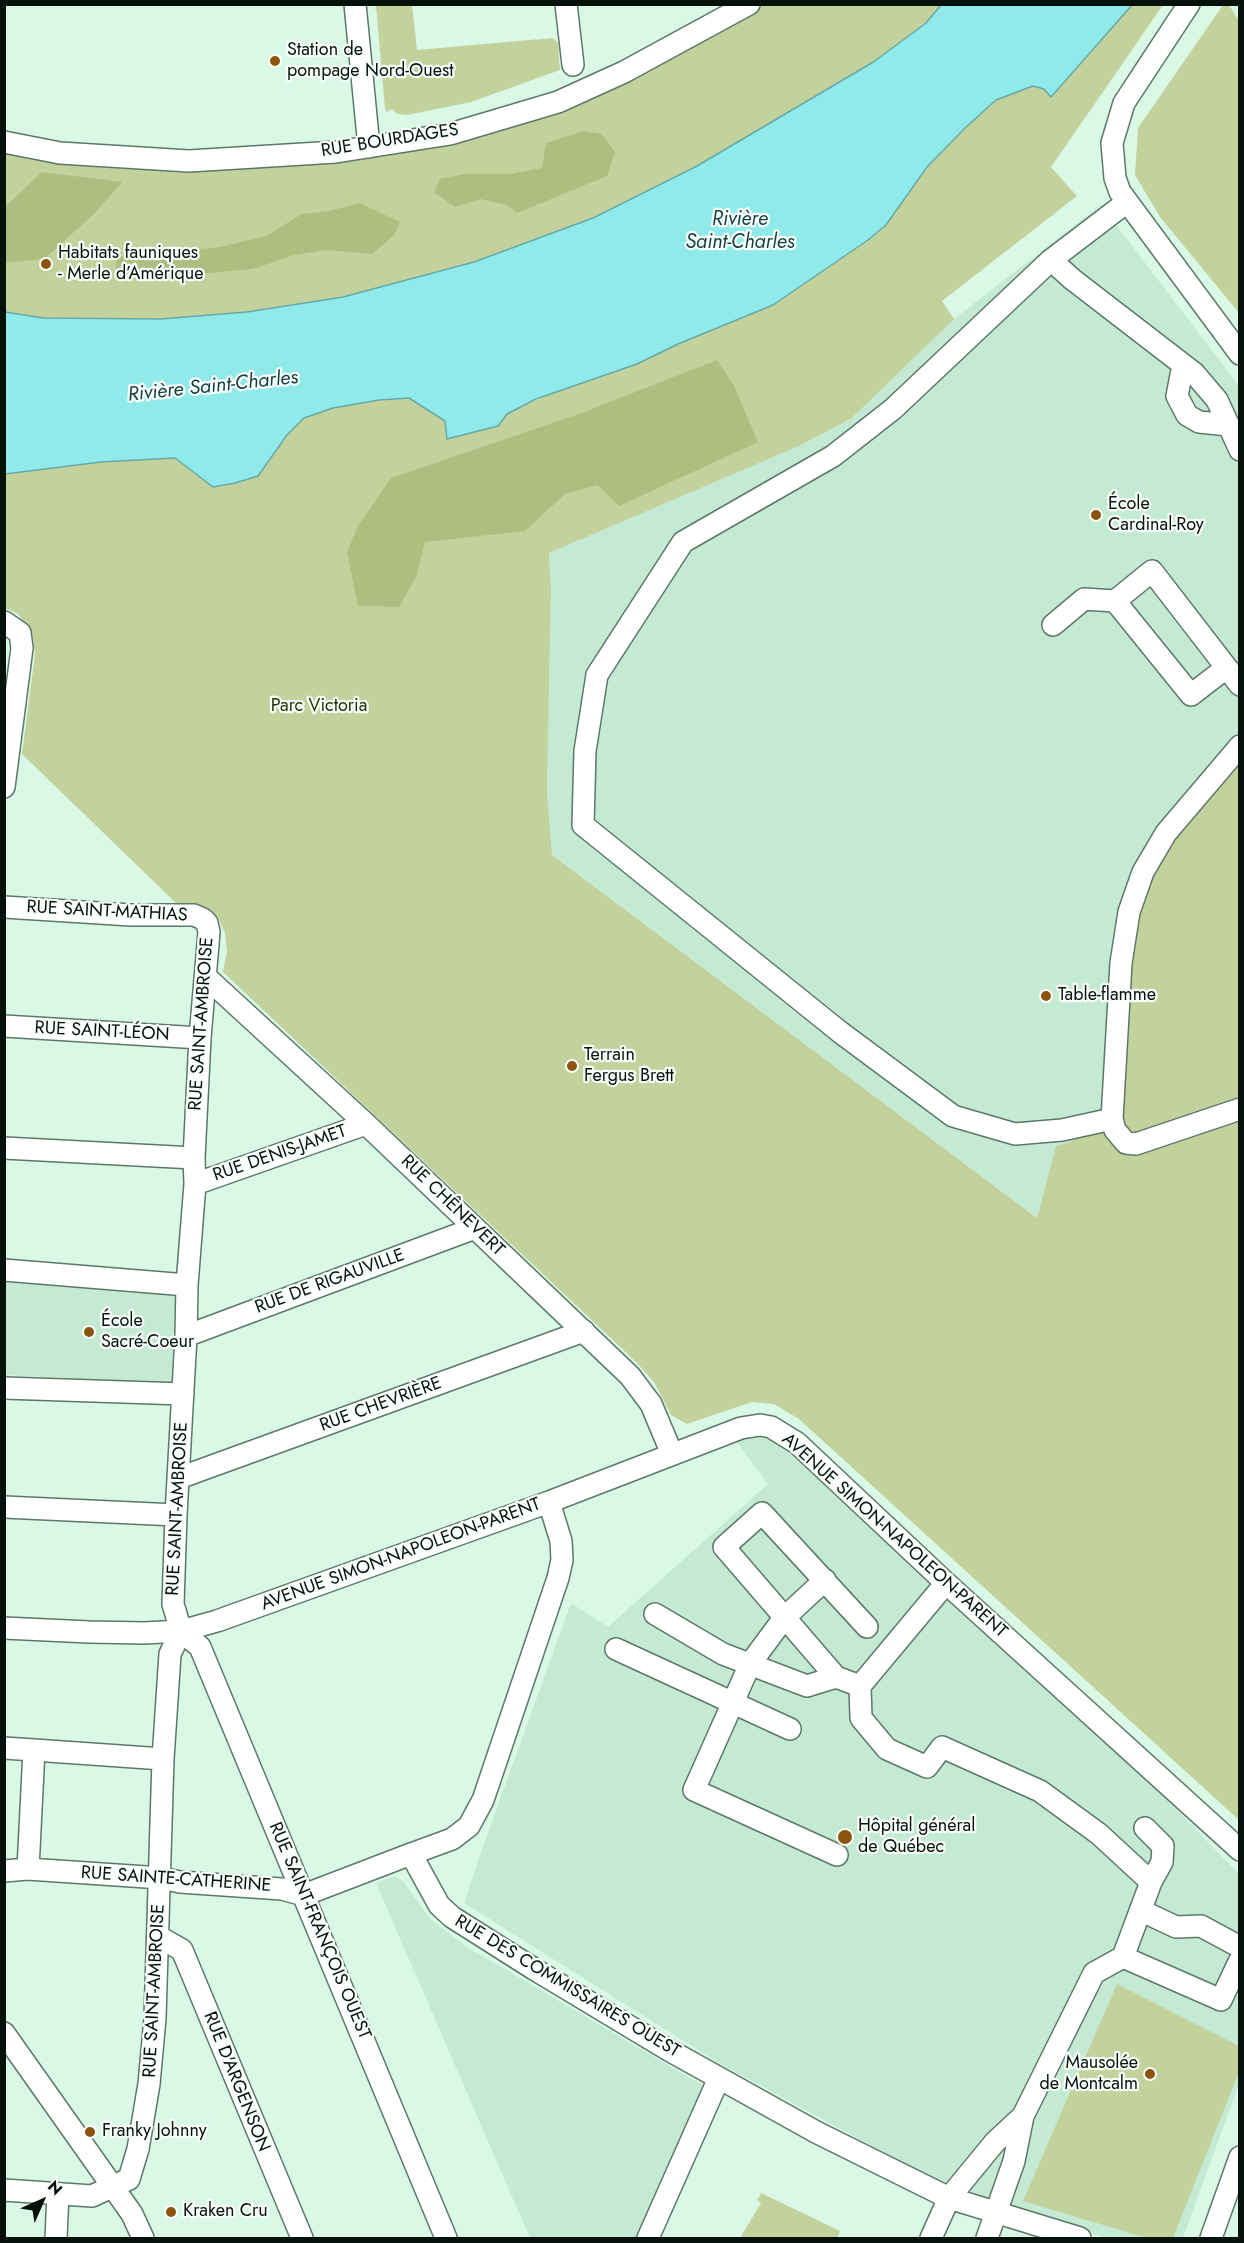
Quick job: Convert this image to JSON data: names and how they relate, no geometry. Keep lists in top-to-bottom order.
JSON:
{
  "streets": {
    "street": [
      "RUE BOURDAGES",
      "RUE SAINT-MATHIAS",
      "RUE SAINT-AMBROISE",
      "RUE SAINT-LÉON",
      "RUE DENIS-JAMET",
      "RUE CHÊNEVERT",
      "RUE DE RIGAUVILLE",
      "RUE CHEVRIÈRE",
      "AVENUE SIMON-NAPOLEON-PARENT",
      "RUE SAINTE-CATHERINE",
      "RUE SAINT-FRANÇOIS OUEST",
      "RUE DES COMMISSAIRES OUEST",
      "RUE D'ARGENSON"
    ]
  },
  "crossings": [
    ["RUE SAINT-MATHIAS", "RUE SAINT-AMBROISE"],
    ["RUE SAINT-AMBROISE", "RUE SAINT-LÉON"],
    ["RUE SAINT-AMBROISE", "RUE DENIS-JAMET"],
    ["RUE SAINT-AMBROISE", "RUE CHÊNEVERT"],
    ["RUE SAINT-AMBROISE", "RUE DE RIGAUVILLE"],
    ["RUE SAINT-AMBROISE", "RUE CHEVRIÈRE"],
    ["RUE SAINT-AMBROISE", "AVENUE SIMON-NAPOLEON-PARENT"],
    ["RUE SAINT-AMBROISE", "RUE SAINTE-CATHERINE"],
    ["RUE SAINT-AMBROISE", "RUE SAINT-FRANÇOIS OUEST"],
    ["RUE SAINT-AMBROISE", "RUE D'ARGENSON"],
    ["RUE DENIS-JAMET", "RUE CHÊNEVERT"],
    ["RUE CHÊNEVERT", "RUE DE RIGAUVILLE"],
    ["RUE CHÊNEVERT", "RUE CHEVRIÈRE"],
    ["RUE CHÊNEVERT", "AVENUE SIMON-NAPOLEON-PARENT"],
    ["AVENUE SIMON-NAPOLEON-PARENT", "RUE SAINT-FRANÇOIS OUEST"],
    ["RUE SAINTE-CATHERINE", "RUE SAINT-FRANÇOIS OUEST"]
  ],
  "water": ["Rivière Saint-Charles"],
  "parks": ["Parc Victoria"],
  "places": [
    "Station de pompage Nord-Ouest",
    "Habitats fauniques - Merle d’Amérique",
    "École Cardinal-Roy",
    "Table-flamme",
    "Terrain Fergus Brett",
    "École Sacré-Coeur",
    "Hôpital général de Québec",
    "Mausolée de Montcalm",
    "Franky Johnny",
    "Kraken Cru"
  ],
  "north": "top right"
}
